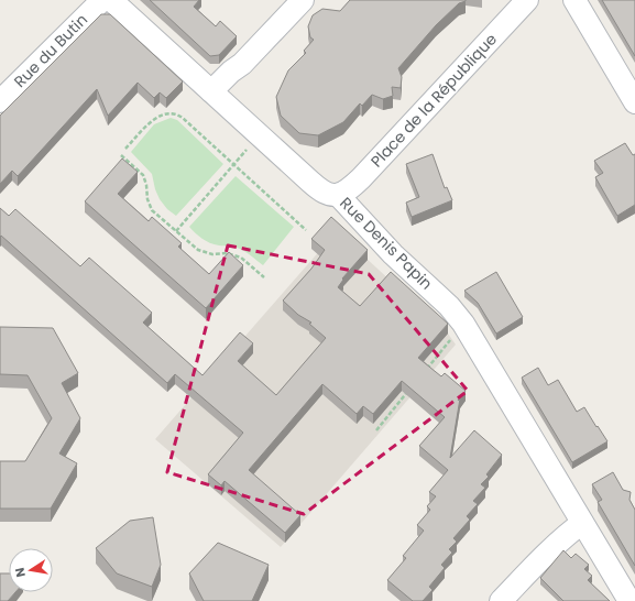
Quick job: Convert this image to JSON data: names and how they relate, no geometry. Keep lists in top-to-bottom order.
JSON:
{
  "streets": {
    "street": ["Rue du Butin", "Place de la République", "Rue Denis Papin"]
  },
  "crossings": [
    ["Place de la République", "Rue Denis Papin"]
  ],
  "north": "left"
}
